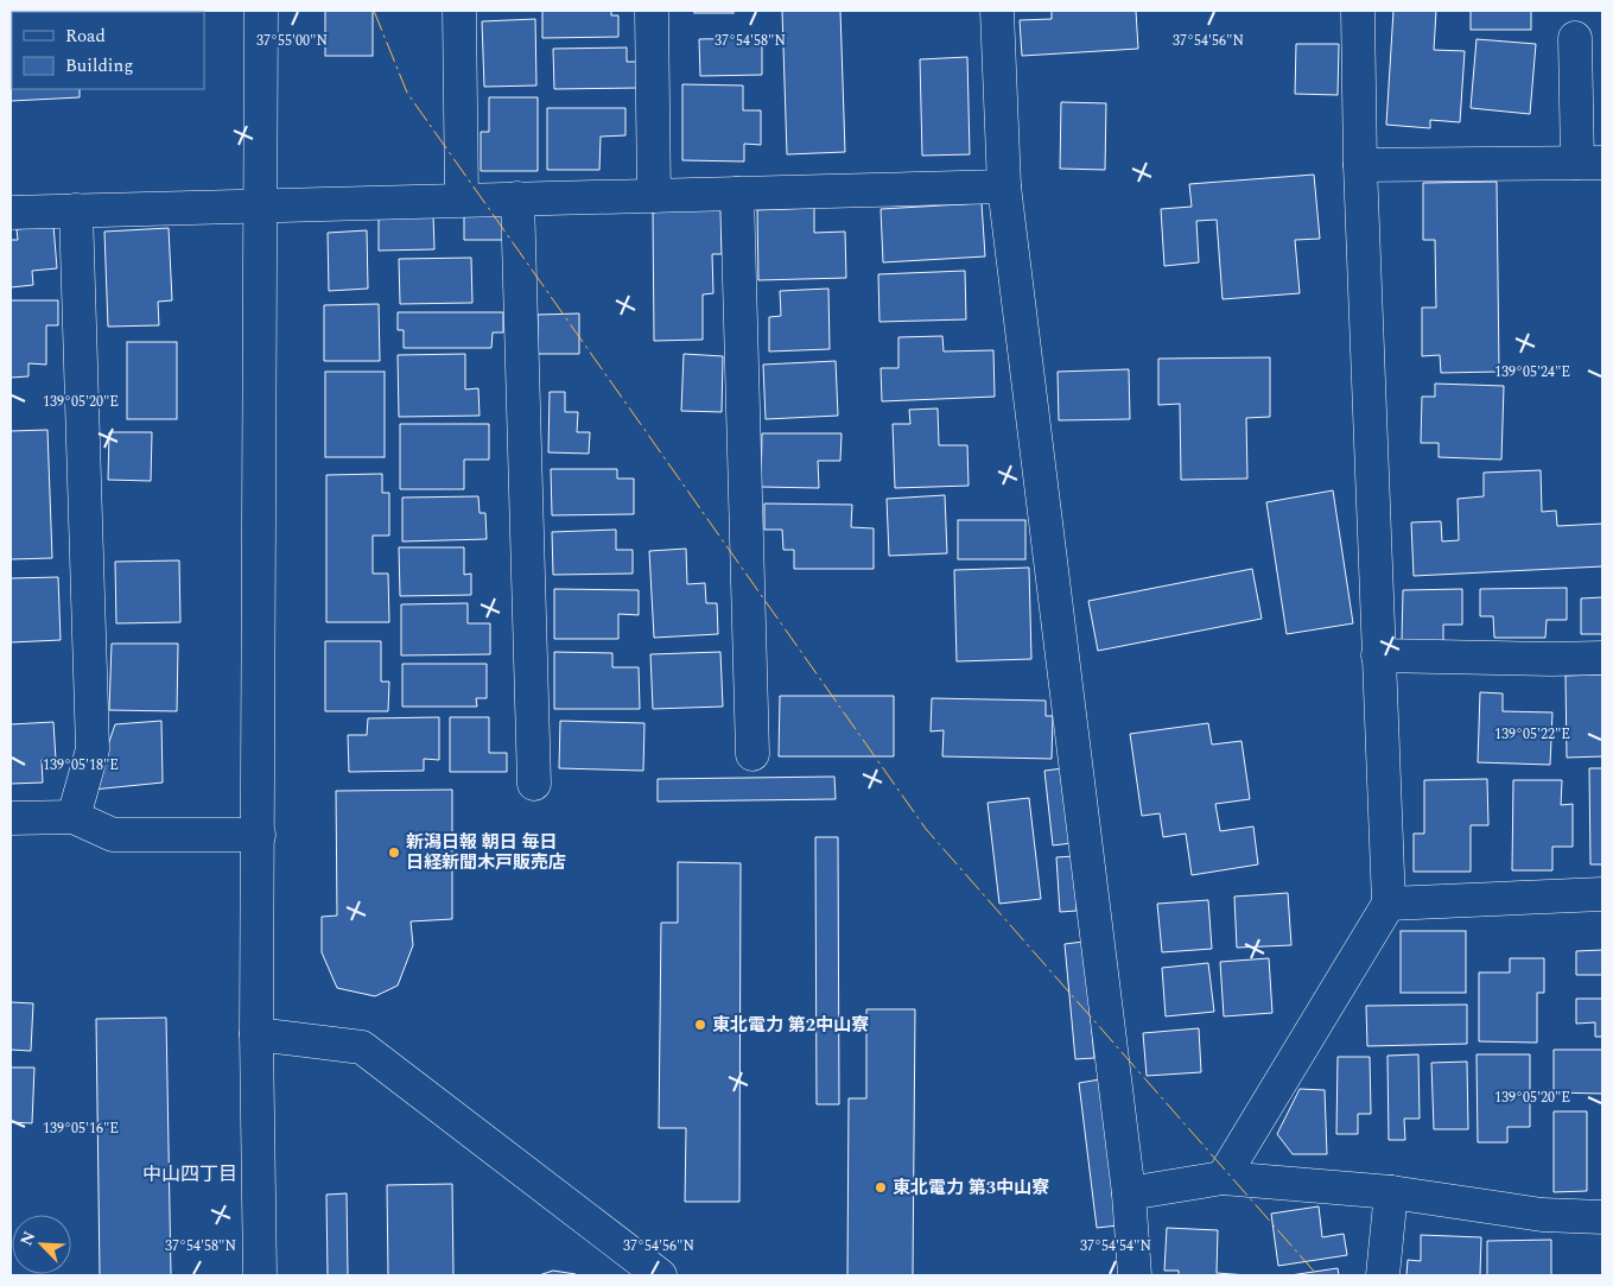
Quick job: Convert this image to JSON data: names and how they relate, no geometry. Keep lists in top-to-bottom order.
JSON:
{
  "districts": ["中山四丁目"],
  "places": ["新潟日報 朝日 毎日 日経新聞木戸販売店", "東北電力 第2中山寮", "東北電力 第3中山寮"],
  "legend": ["Road", "Building"],
  "north": "top left",
  "coordinates": [
    "37°55'00\"N",
    "37°54'58\"N",
    "37°54'56\"N",
    "139°05'24\"E",
    "139°05'20\"E",
    "139°05'22\"E",
    "139°05'18\"E",
    "139°05'16\"E",
    "37°54'54\"N"
  ]
}
